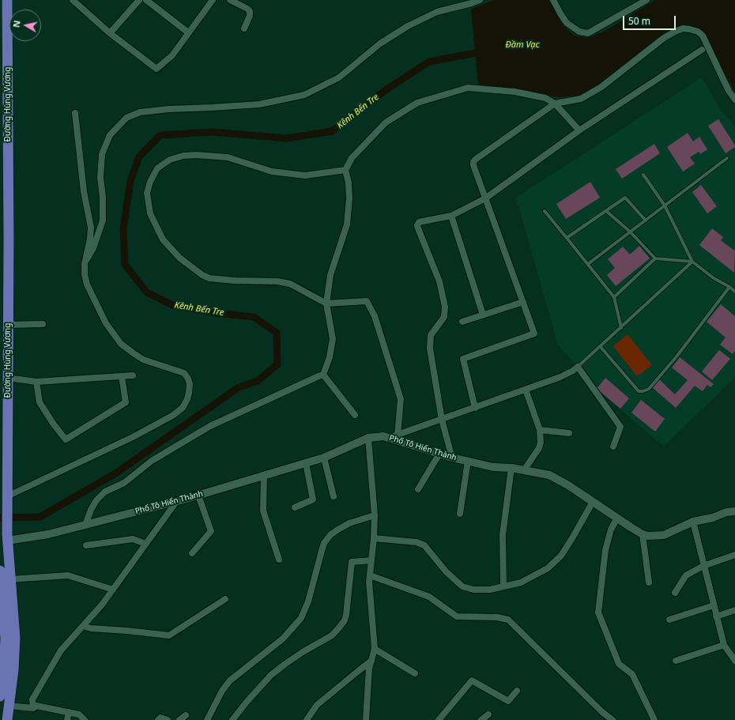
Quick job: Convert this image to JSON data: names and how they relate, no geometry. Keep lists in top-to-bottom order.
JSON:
{
  "streets": {
    "main road": ["Đường Hùng Vương"],
    "street": ["Phố Tô Hiến Thành"]
  },
  "crossings": [
    ["Đường Hùng Vương", "Phố Tô Hiến Thành"]
  ],
  "water": ["Đầm Vạc", "Kênh Bến Tre"],
  "scale_bar": "50 m",
  "north": "left"
}
